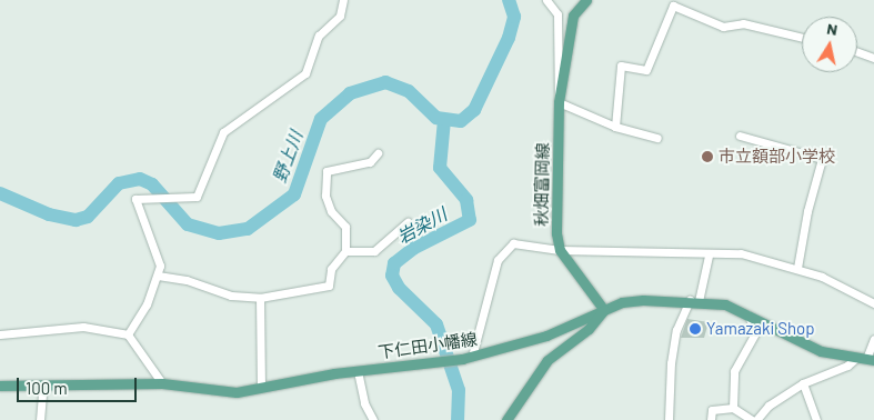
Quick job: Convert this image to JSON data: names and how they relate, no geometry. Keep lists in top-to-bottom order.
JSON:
{
  "streets": {
    "main road": ["秋畑富岡線", "下仁田小幡線"]
  },
  "crossings": [
    ["秋畑富岡線", "下仁田小幡線"]
  ],
  "water": ["野上川", "岩染川"],
  "places": ["市立額部小学校", "Yamazaki Shop"],
  "scale_bar": "100 m",
  "north": "top"
}
